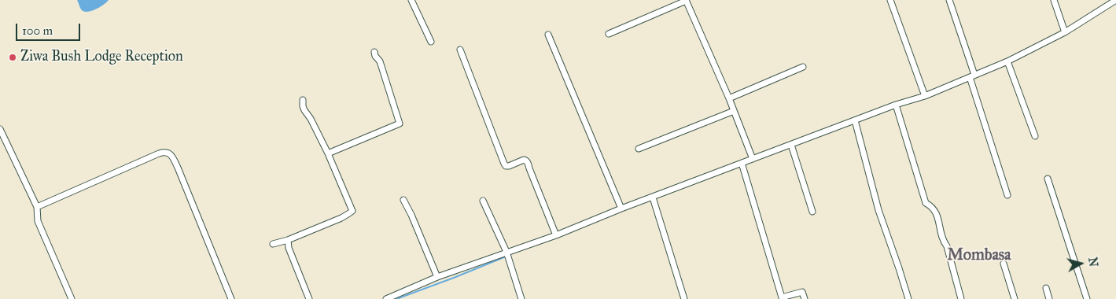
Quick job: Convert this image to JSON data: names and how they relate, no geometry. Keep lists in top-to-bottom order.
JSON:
{
  "districts": ["Mombasa"],
  "places": ["Ziwa Bush Lodge Reception"],
  "scale_bar": "100 m",
  "north": "right"
}
